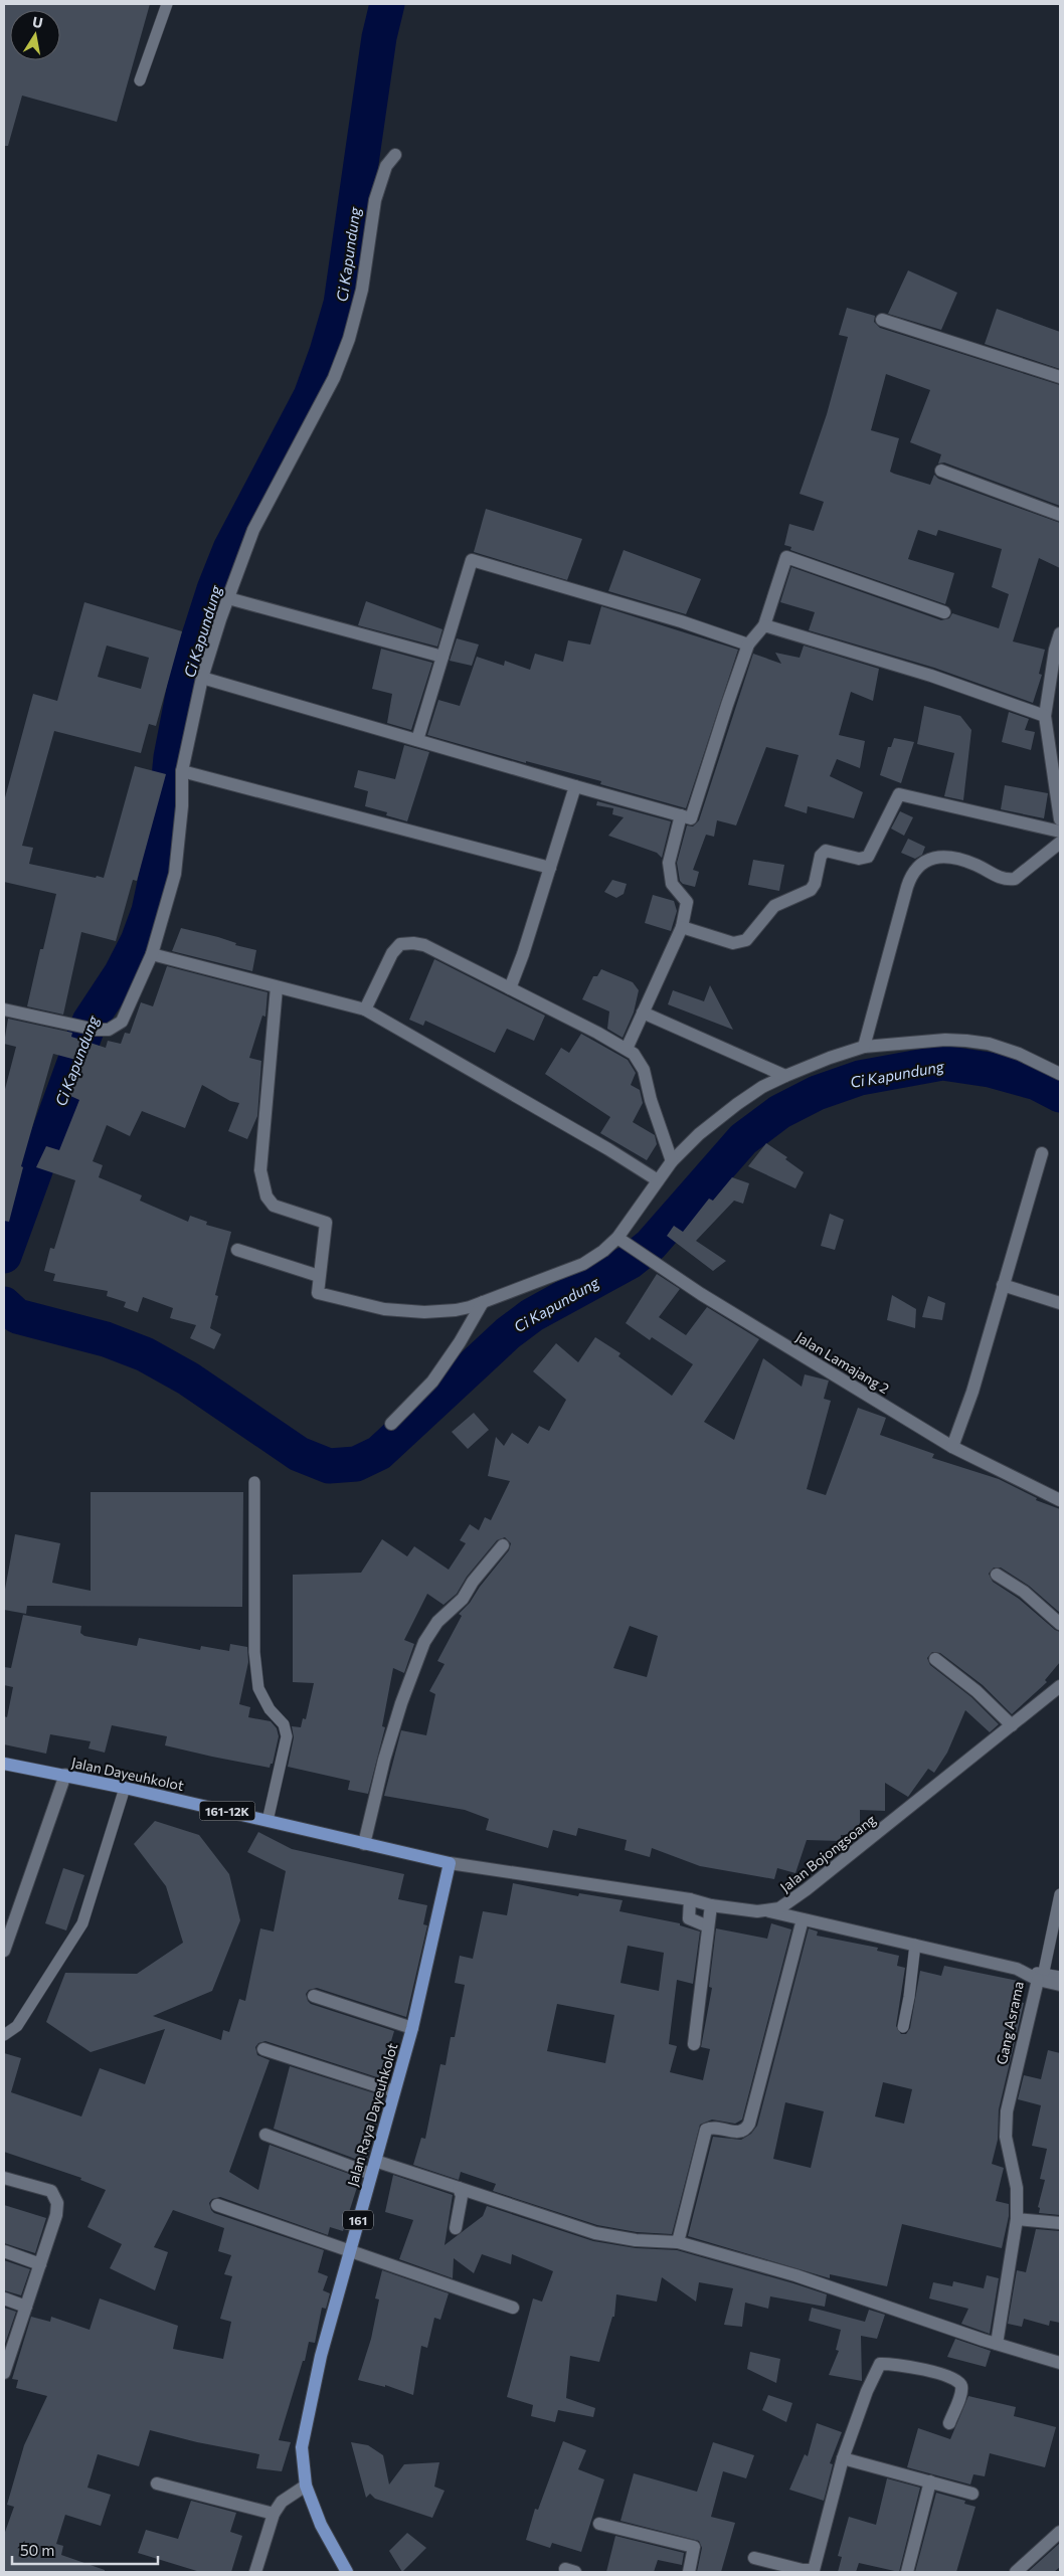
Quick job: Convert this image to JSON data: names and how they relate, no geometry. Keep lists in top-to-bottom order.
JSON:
{
  "streets": {
    "main road": [
      "Jalan Dayeuhkolot",
      "161-12K",
      "Jalan Raya Dayeuhkolot",
      "161"
    ],
    "street": ["Jalan Lamajang 2", "Jalan Bojongsoang", "Gang Asrama"]
  },
  "crossings": [
    ["Jalan Dayeuhkolot", "Jalan Bojongsoang"],
    ["Jalan Dayeuhkolot", "Jalan Raya Dayeuhkolot"],
    ["Jalan Bojongsoang", "Gang Asrama"],
    ["Jalan Bojongsoang", "Jalan Raya Dayeuhkolot"]
  ],
  "water": ["Ci Kapundung"],
  "scale_bar": "50 m",
  "north": "top"
}
